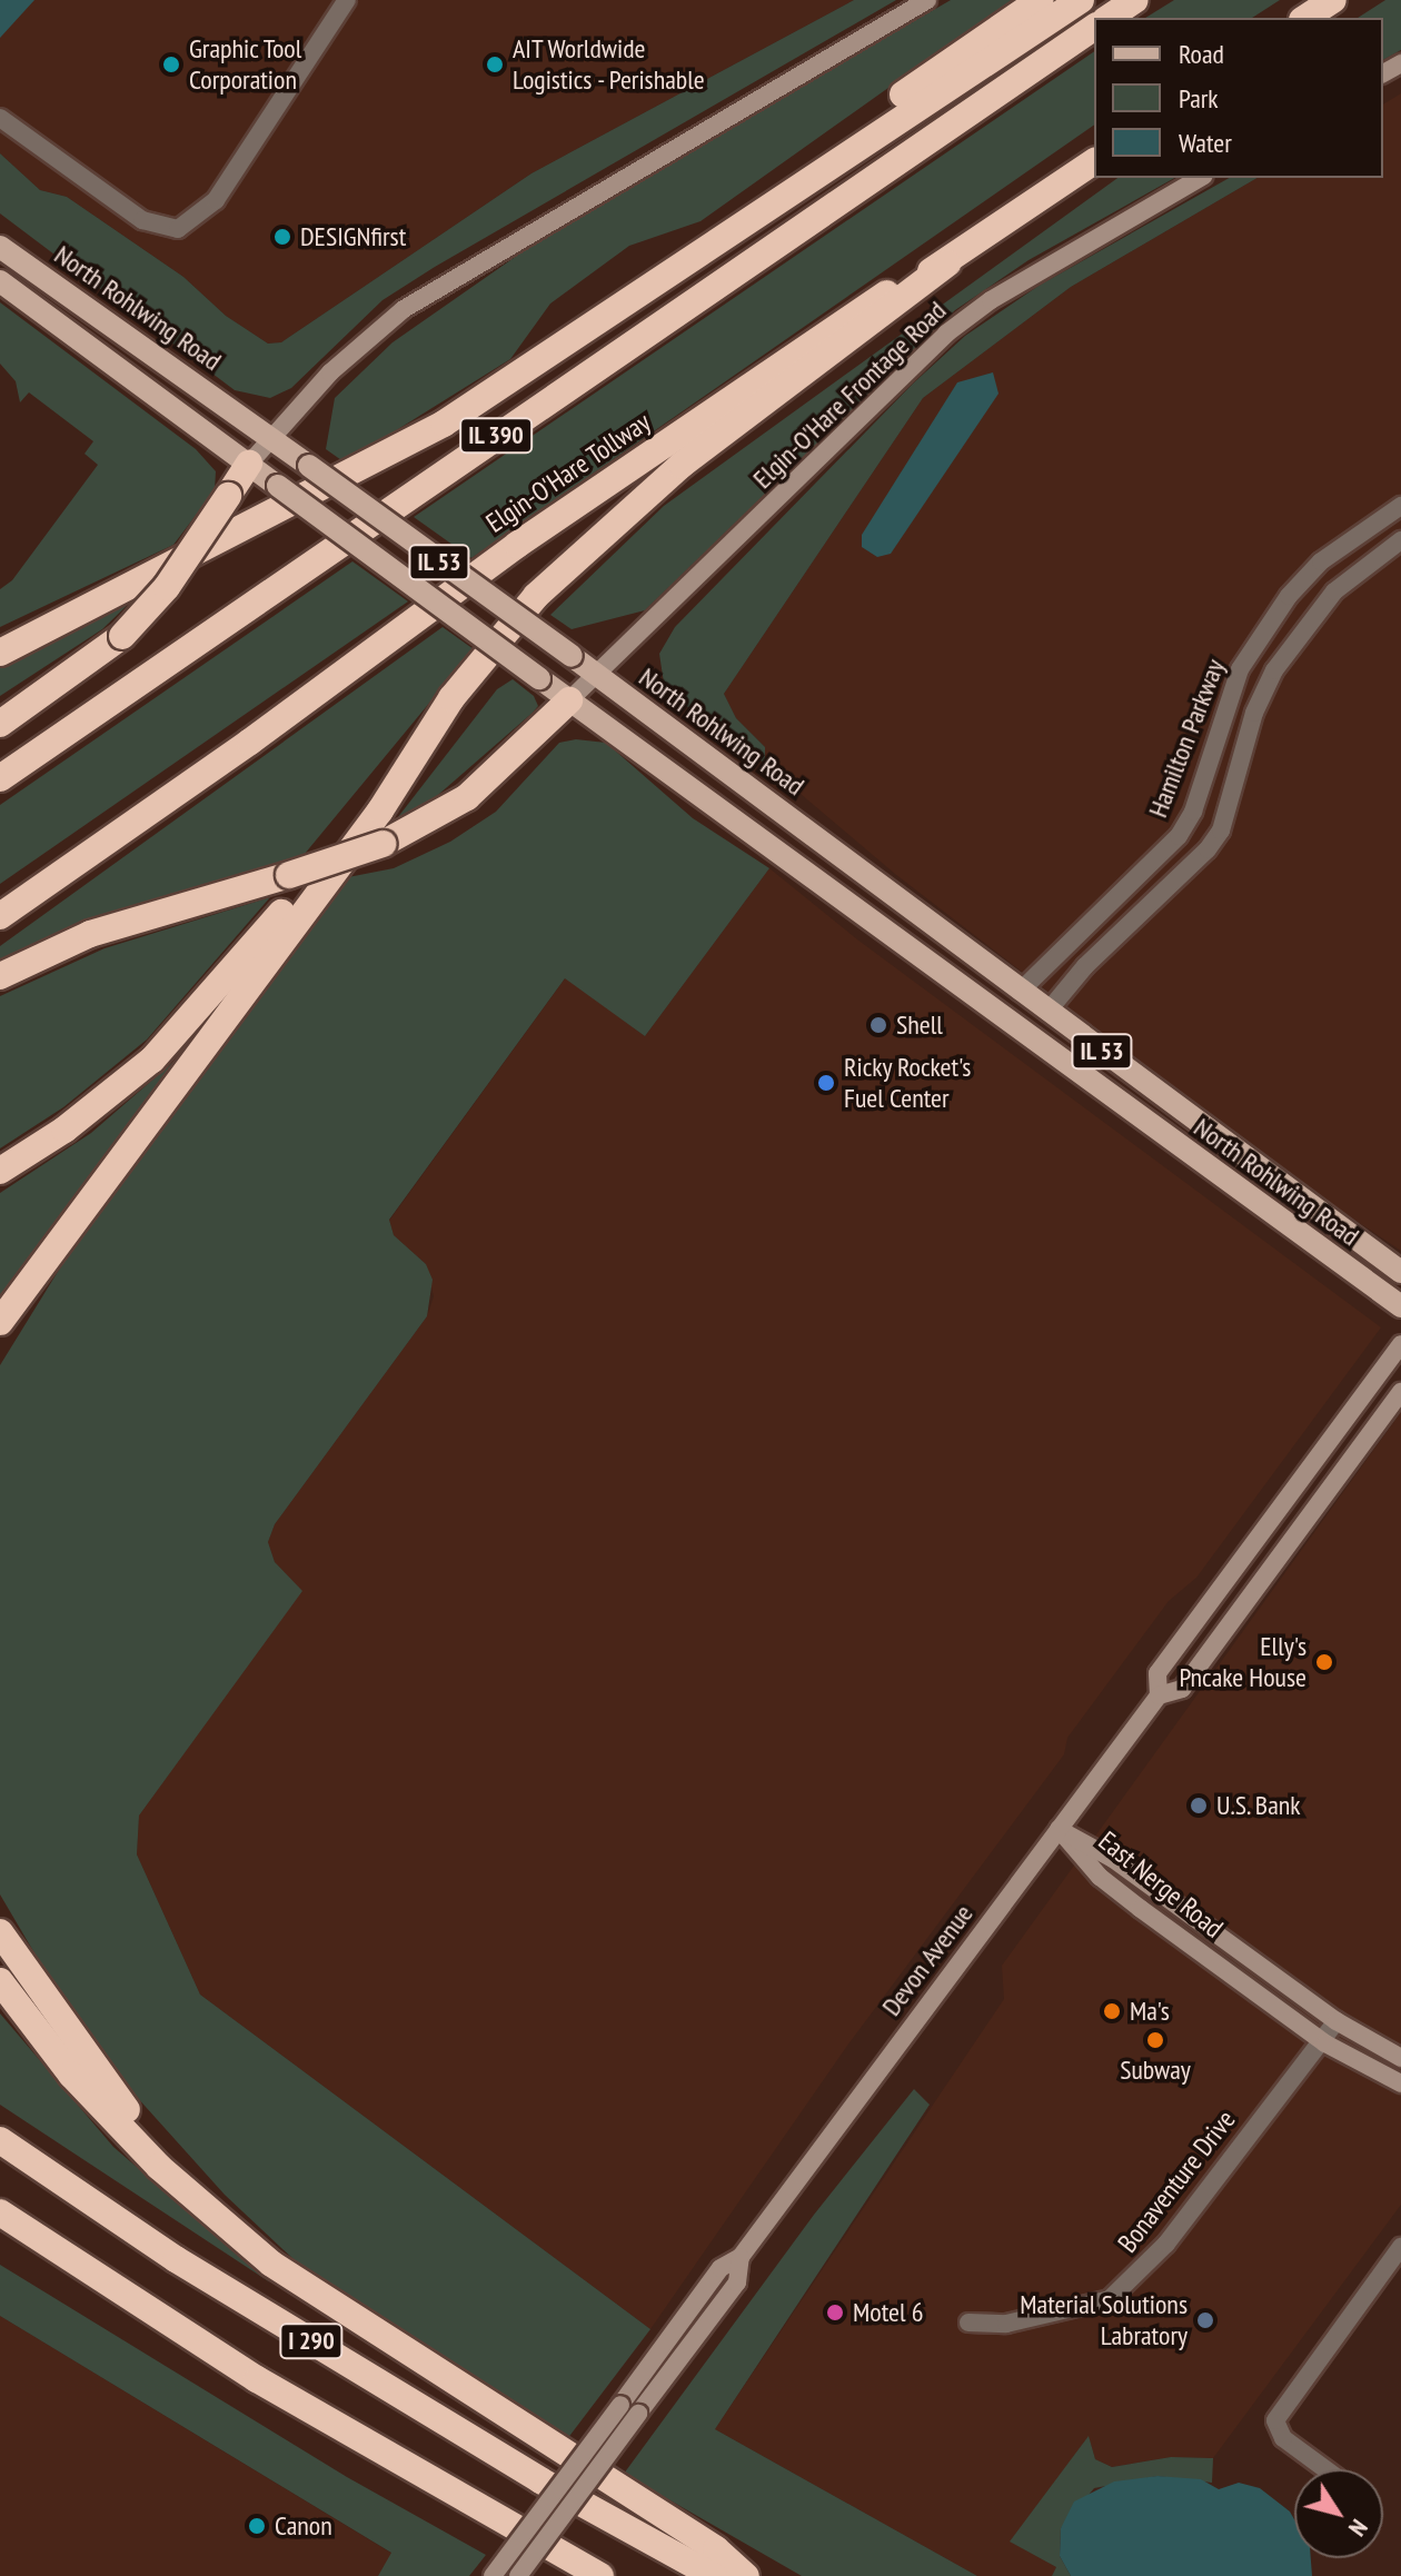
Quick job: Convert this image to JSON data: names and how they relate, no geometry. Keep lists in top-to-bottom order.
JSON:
{
  "streets": {
    "highway": ["IL 390", "Elgin-O'Hare Tollway", "I 290"],
    "main road": [
      "North Rohlwing Road",
      "Elgin-O'Hare Frontage Road",
      "IL 53",
      "East Nerge Road",
      "Devon Avenue"
    ],
    "street": ["Hamilton Parkway", "Bonaventure Drive"]
  },
  "crossings": [
    ["North Rohlwing Road", "Elgin-O'Hare Frontage Road"],
    ["North Rohlwing Road", "Hamilton Parkway"],
    ["East Nerge Road", "Devon Avenue"],
    ["East Nerge Road", "Bonaventure Drive"]
  ],
  "places": [
    "Graphic Tool Corporation",
    "AIT Worldwide Logistics - Perishable",
    "DESIGNfirst",
    "Shell",
    "Ricky Rocket's Fuel Center",
    "Elly's Pncake House",
    "U.S. Bank",
    "Ma's",
    "Subway",
    "Motel 6",
    "Material Solutions Labratory",
    "Canon"
  ],
  "legend": ["Road", "Park", "Water"],
  "north": "bottom right"
}
